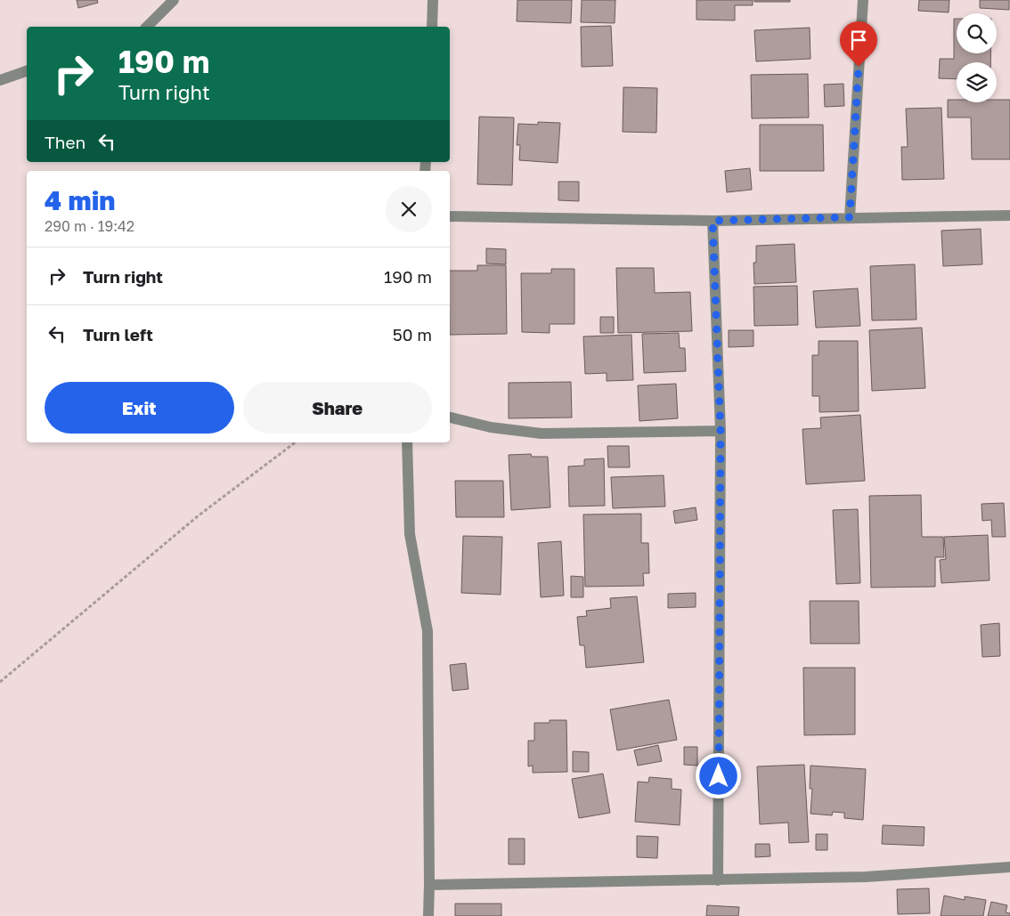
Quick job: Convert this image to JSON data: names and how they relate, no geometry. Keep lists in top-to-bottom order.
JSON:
{
  "page": {
    "turn": ["190 m", "Turn right"],
    "then": "Then",
    "heading": ["4 min", "290 m · 19:42"],
    "list": [
      {
        "name": "Turn right",
        "value": "190 m"
      },
      {
        "name": "Turn left",
        "value": "50 m"
      }
    ],
    "buttons": ["Exit", "Share"]
  }
}
